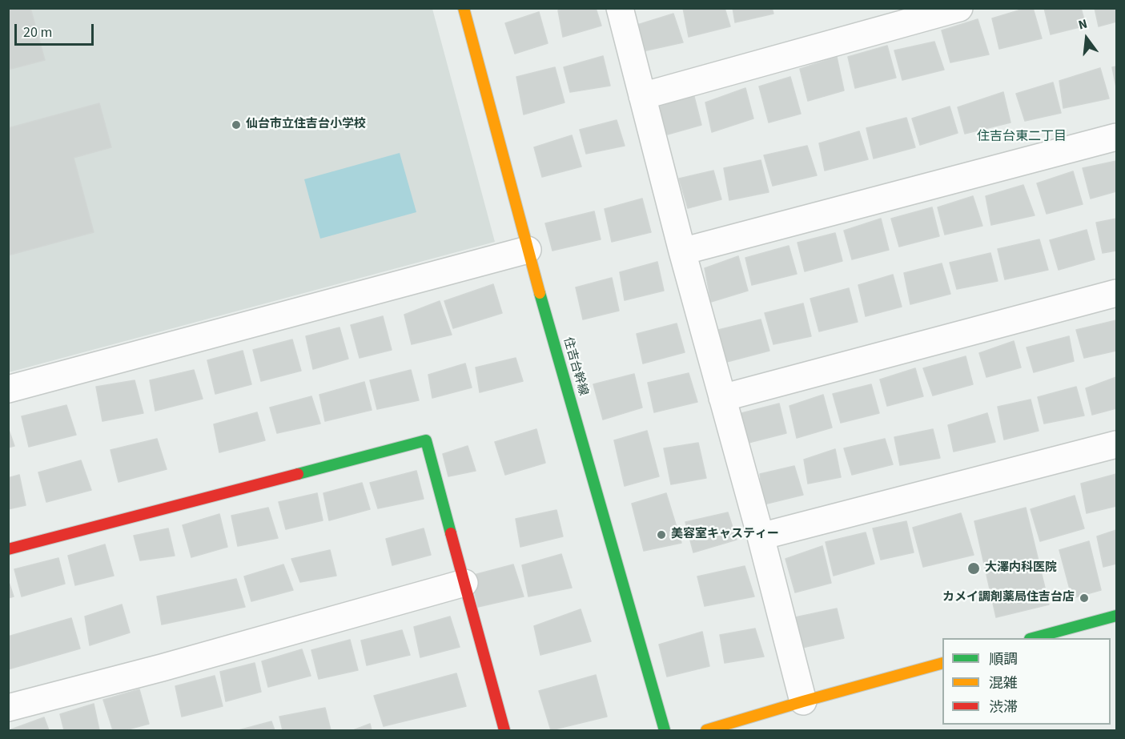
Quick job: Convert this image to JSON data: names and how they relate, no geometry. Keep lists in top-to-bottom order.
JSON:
{
  "streets": {
    "street": ["住吉台幹線"]
  },
  "districts": ["住吉台東二丁目"],
  "places": [
    "仙台市立住吉台小学校",
    "美容室キャスティー",
    "大澤内科医院",
    "カメイ調剤薬局住吉台店"
  ],
  "legend": ["順調", "混雑", "渋滞"],
  "scale_bar": "20 m",
  "north": "top"
}
